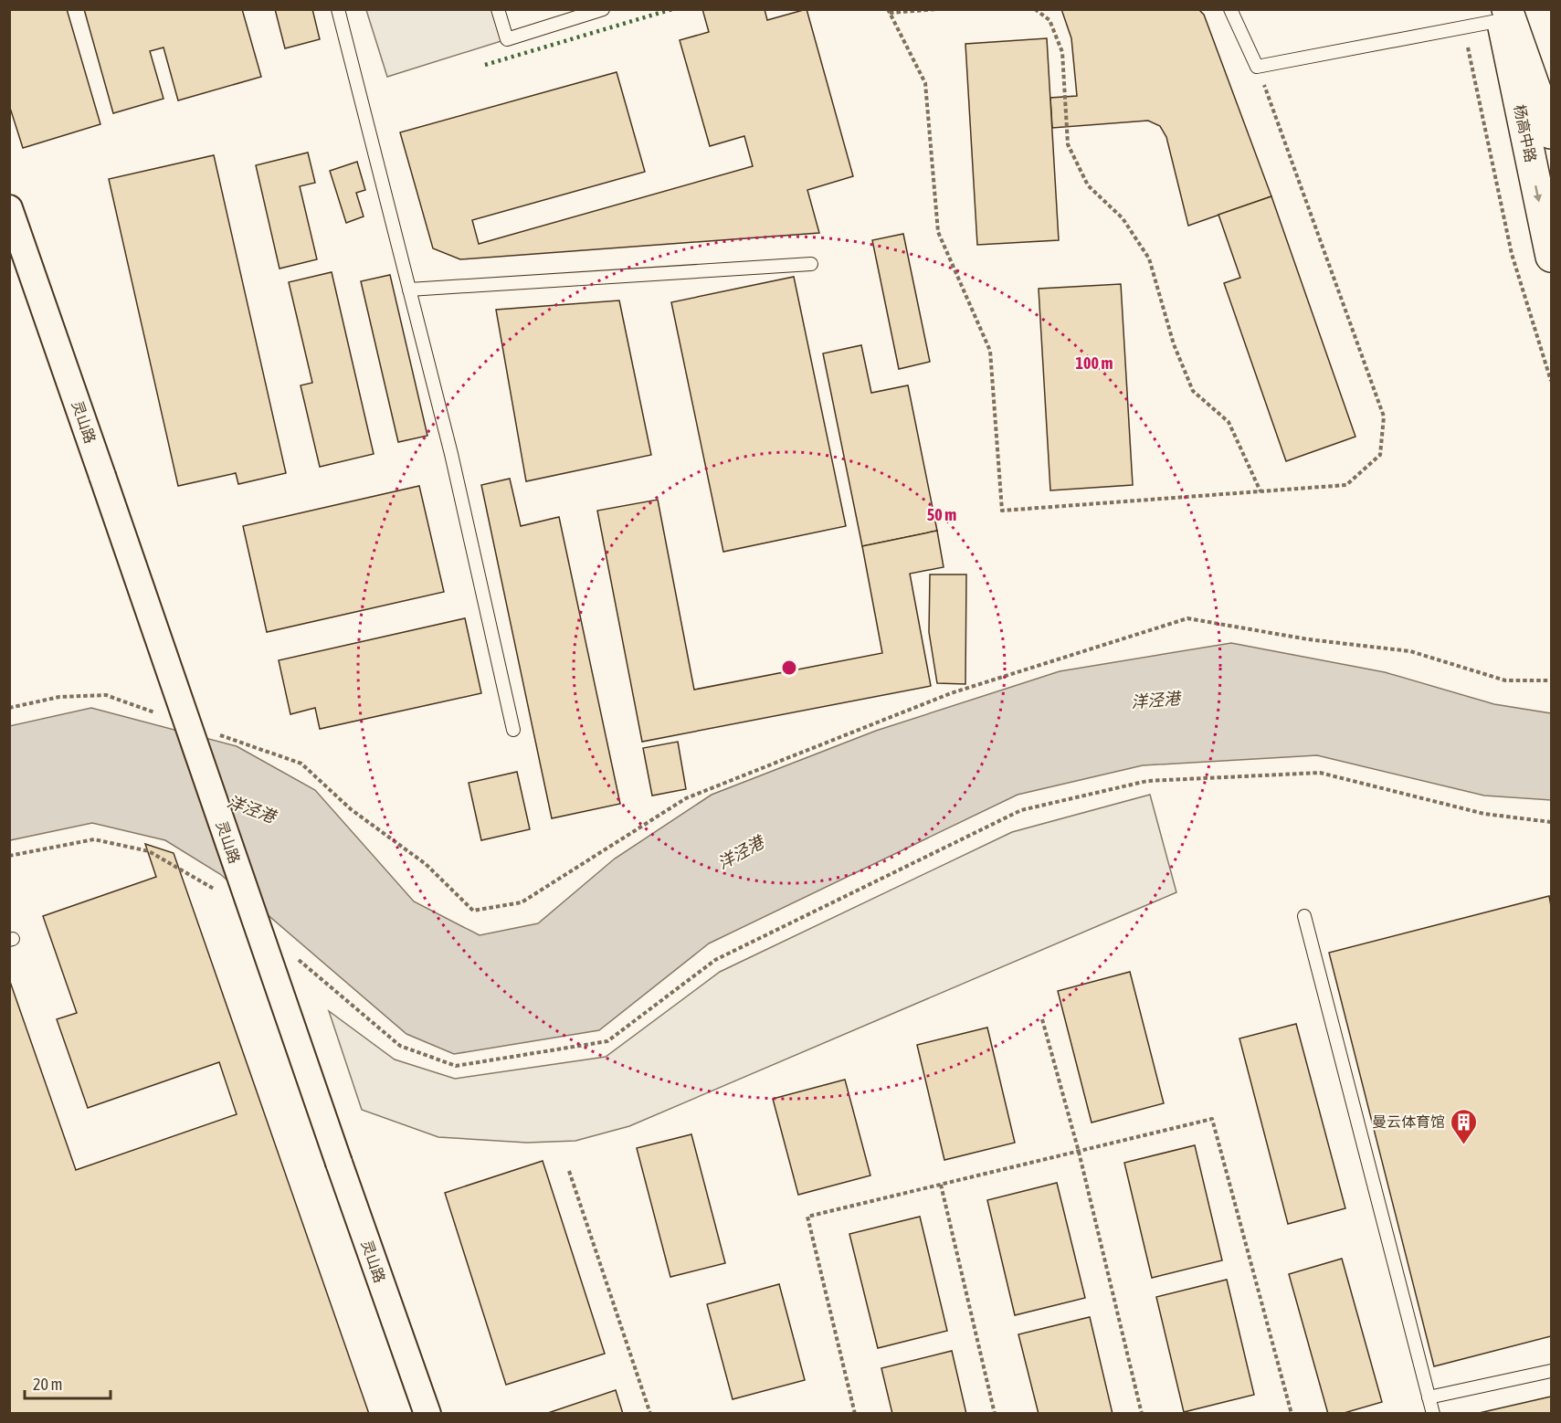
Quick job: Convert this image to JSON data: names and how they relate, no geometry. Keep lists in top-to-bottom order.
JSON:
{
  "streets": {
    "main road": ["杨高中路"],
    "street": ["灵山路"]
  },
  "water": ["洋泾港"],
  "places": {
    "building": ["曼云体育馆"]
  },
  "scale_bar": "20 m",
  "rings": ["100 m", "50 m"]
}
